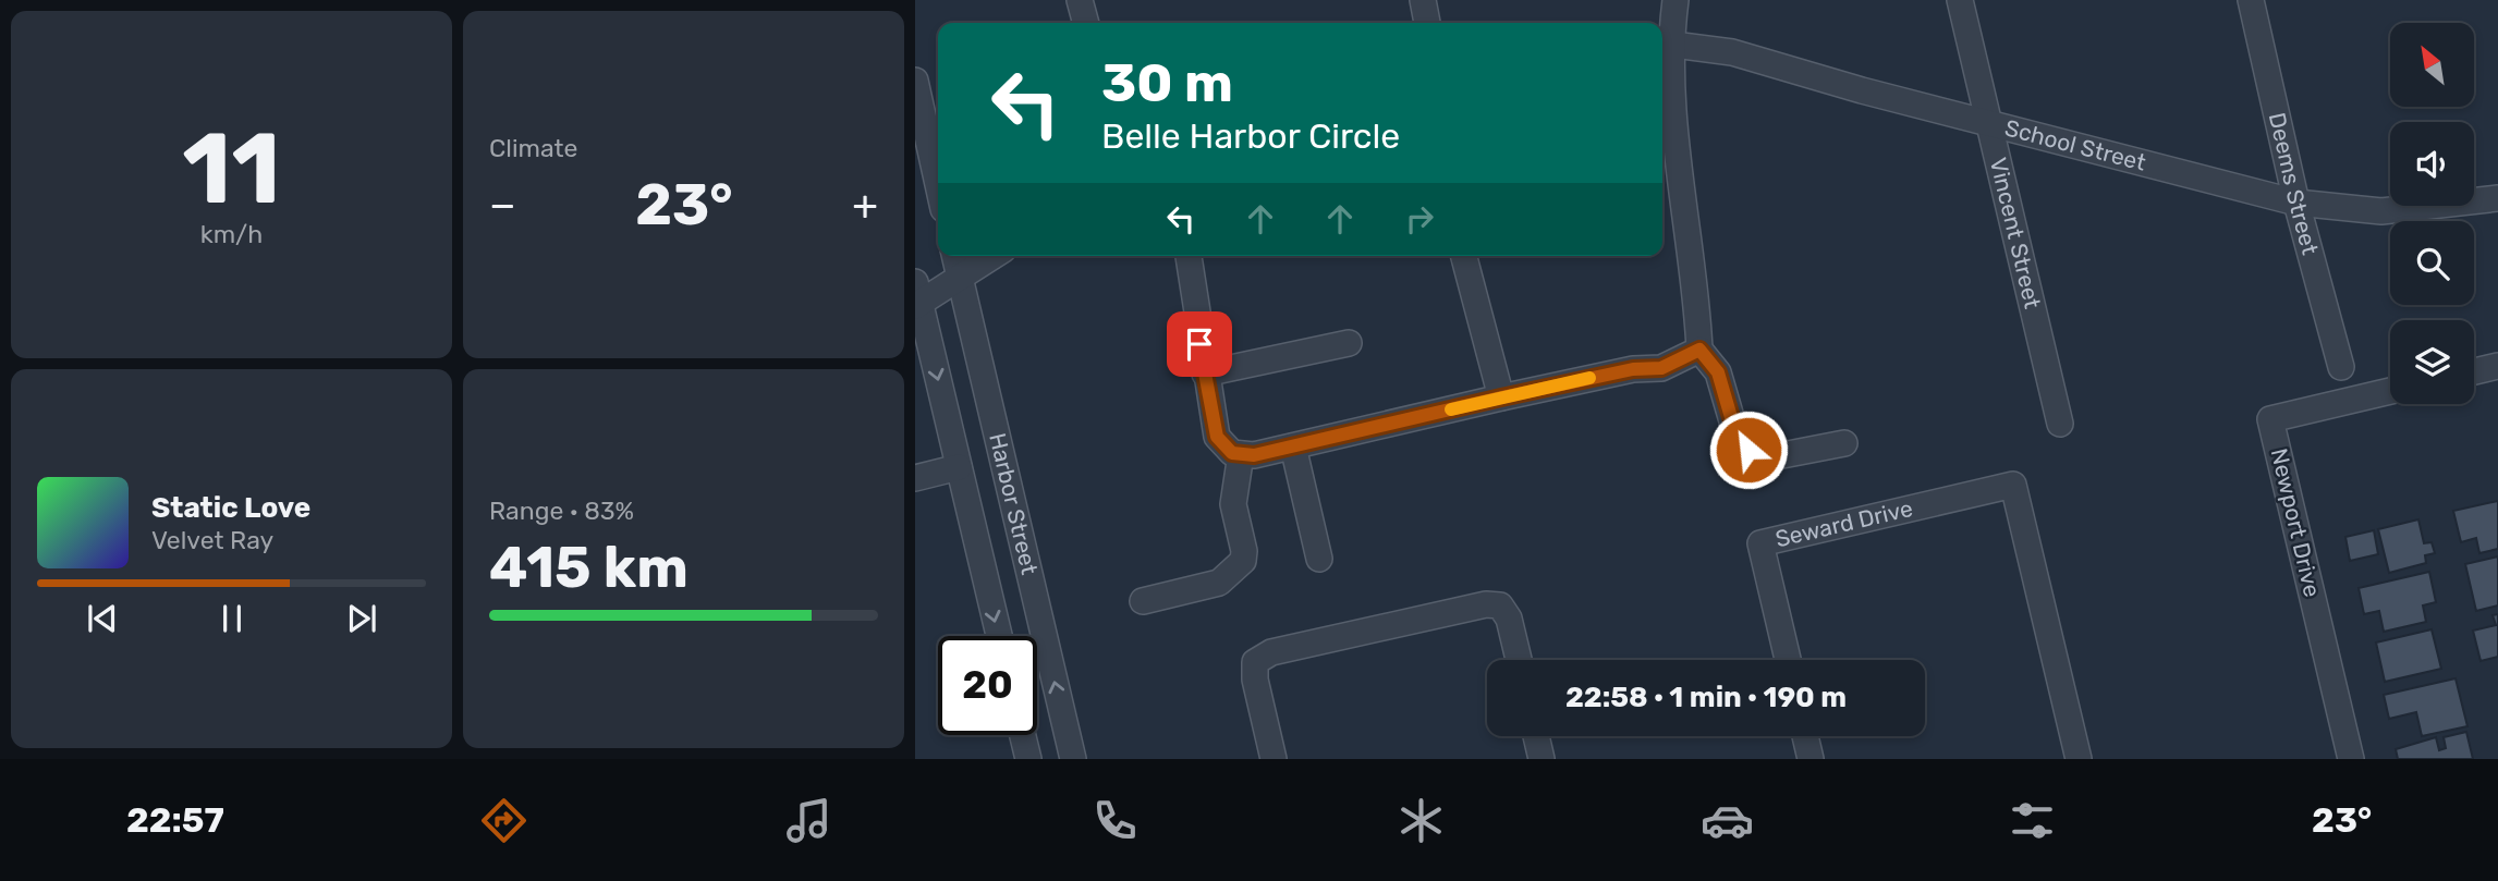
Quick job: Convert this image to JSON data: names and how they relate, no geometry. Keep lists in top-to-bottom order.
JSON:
{
  "streets": {
    "street": [
      "School Street",
      "Deems Street",
      "Vincent Street",
      "Harbor Street",
      "Newport Drive",
      "Seward Drive"
    ]
  },
  "crossings": [
    ["School Street", "Deems Street"],
    ["School Street", "Vincent Street"]
  ],
  "north": "top left",
  "page": {
    "tile": [
      ["11", "km/h"],
      "Climate",
      ["Range · 83%", "415 km"]
    ],
    "turn": ["30 m", "Belle Harbor Circle"],
    "heat": ["−", "23°", "+"],
    "song": ["Static Love", "Velvet Ray"],
    "limit": "20",
    "trip": "22:58 · 1 min · 190 m",
    "tabs": ["22:57", "23°"]
  }
}
